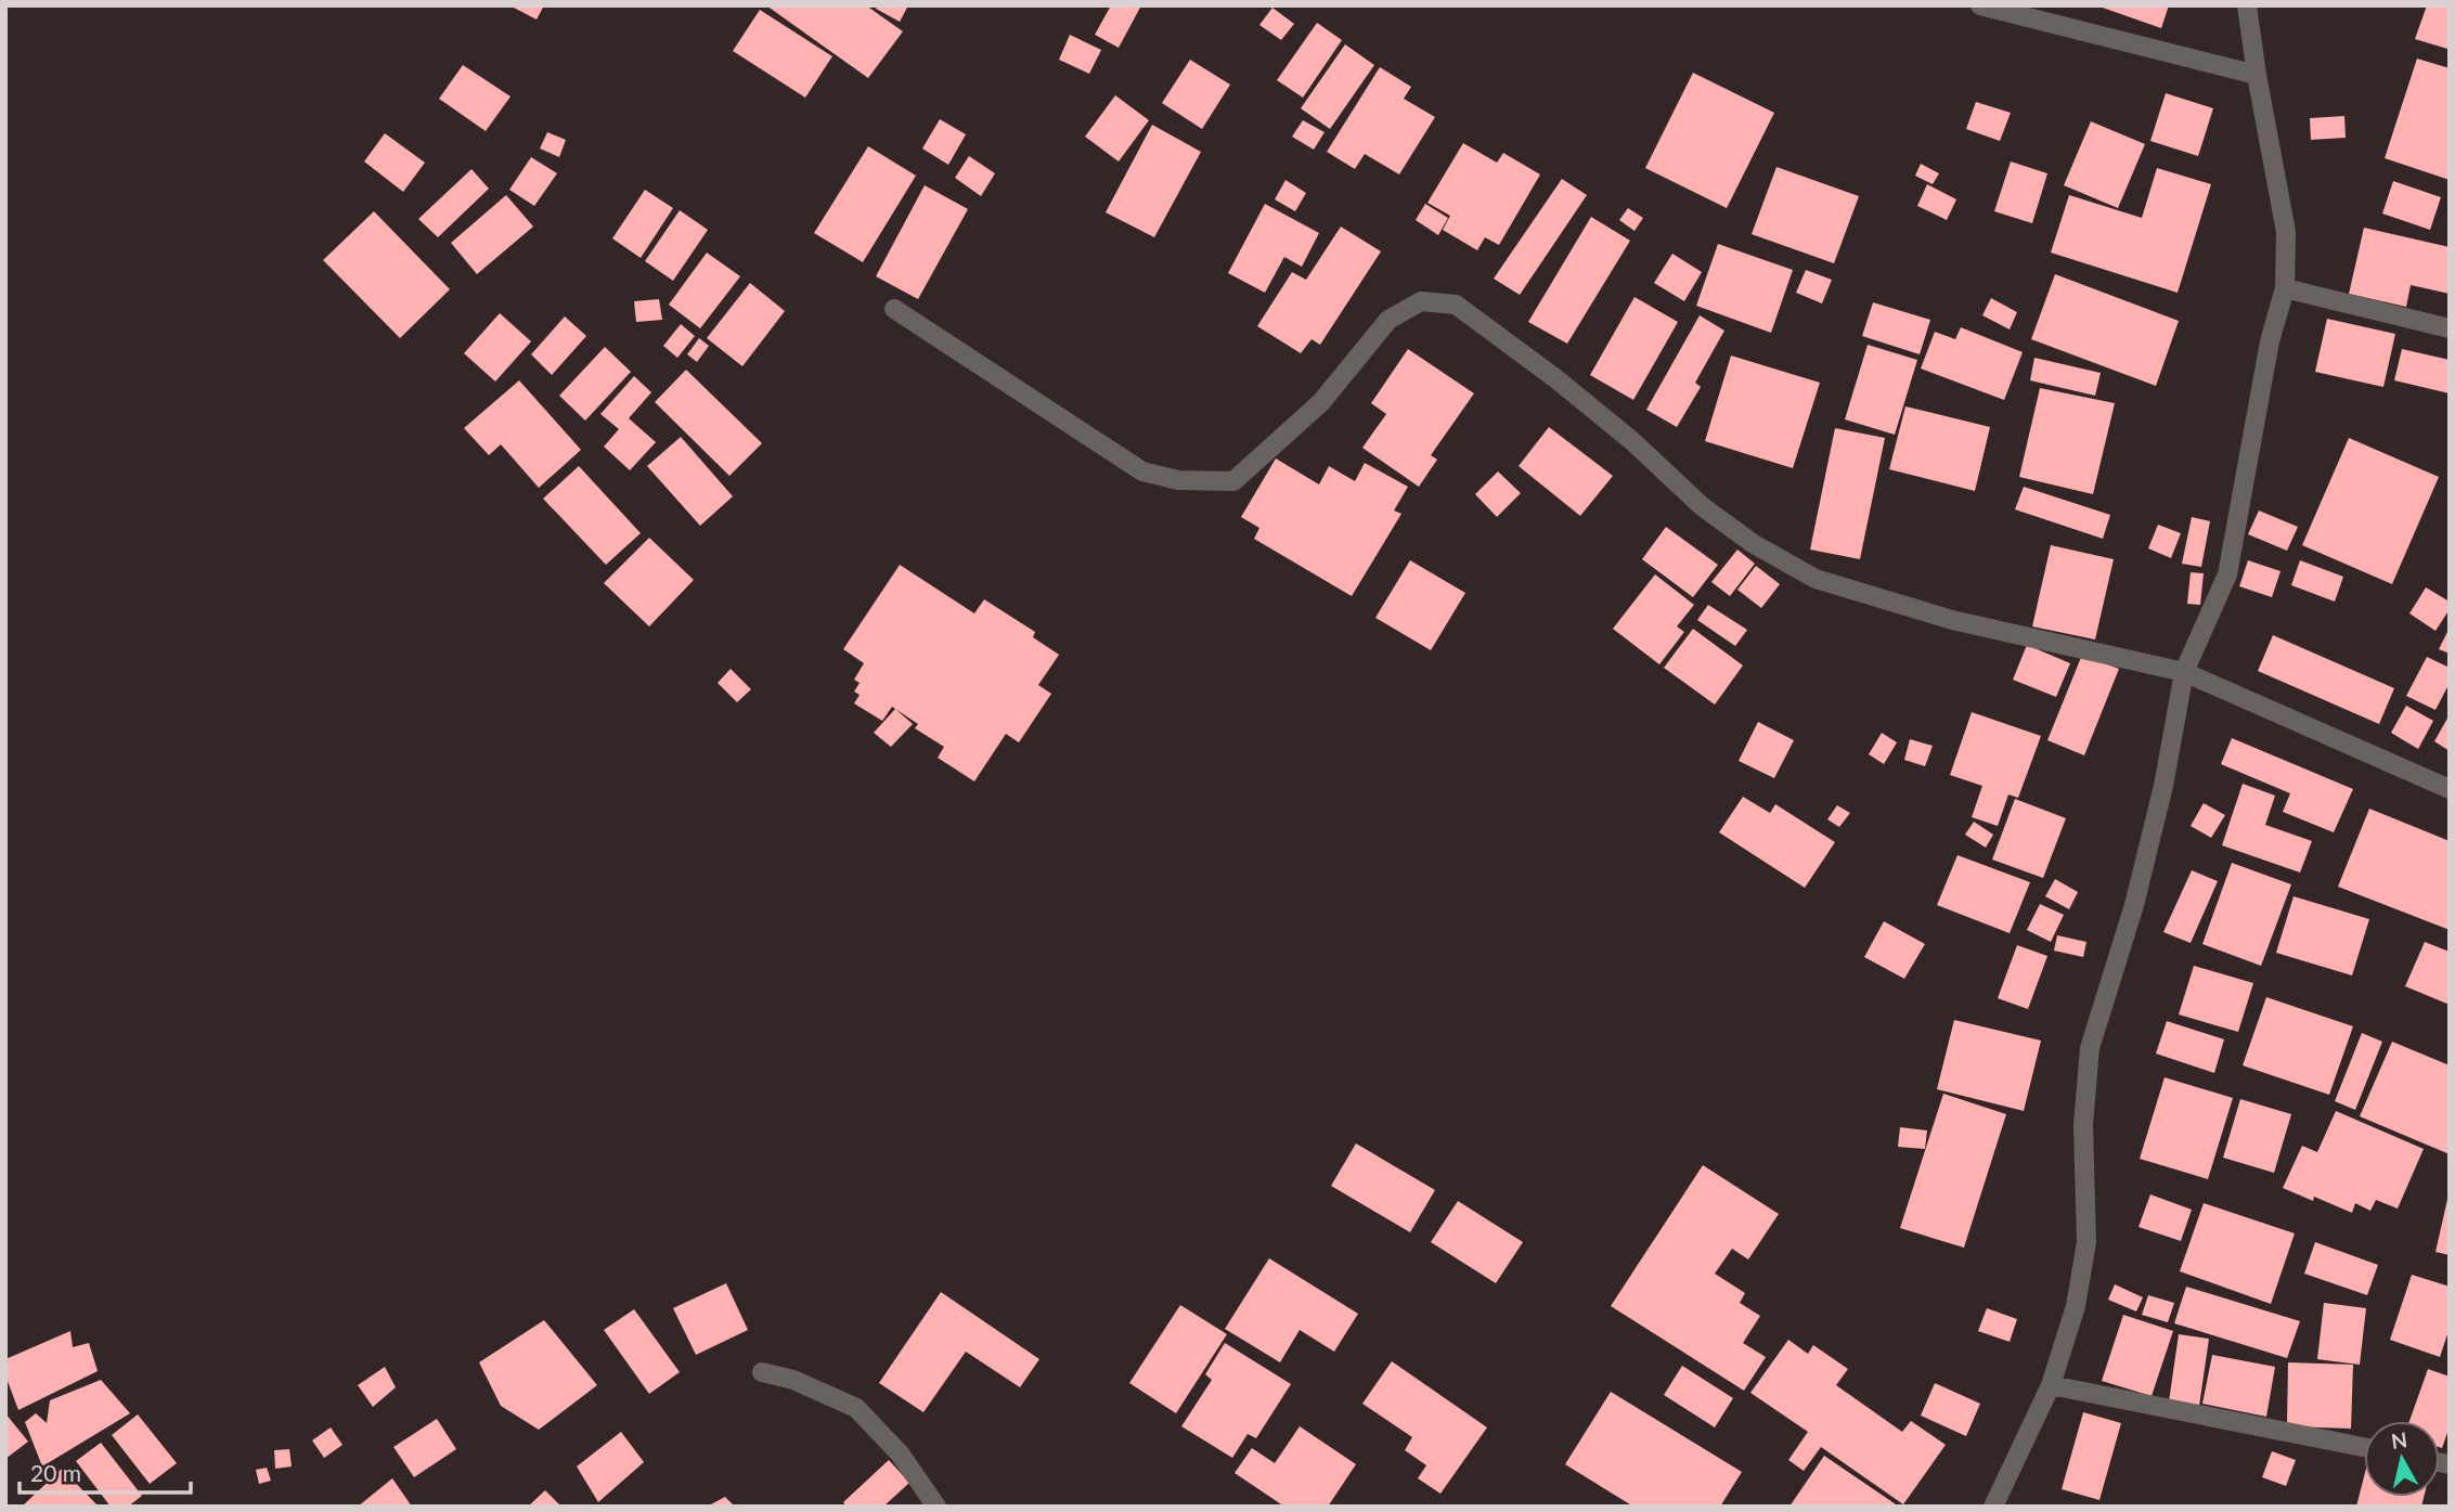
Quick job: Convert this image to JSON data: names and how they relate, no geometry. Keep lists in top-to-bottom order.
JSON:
{
  "scale_bar": "20 m",
  "north": "top"
}
